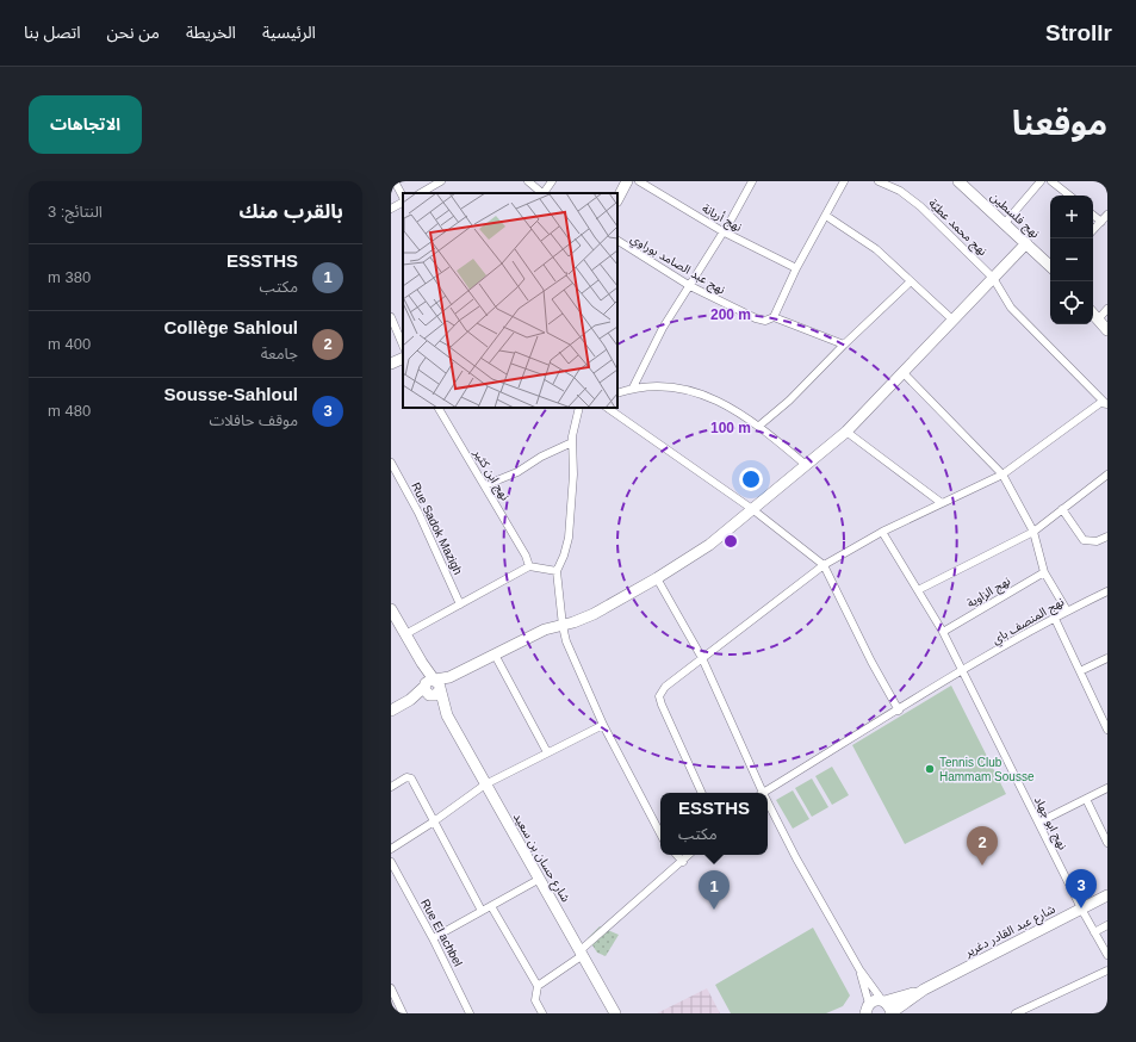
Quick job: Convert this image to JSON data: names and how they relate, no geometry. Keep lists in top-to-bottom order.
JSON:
{
  "streets": {
    "street": [
      "نهج فلسطين",
      "نهج أريانة",
      "نهج محمد عطيّة",
      "نهج عبد الصامد بوراوي",
      "نهج ابن كثير",
      "Rue Sadok Mazigh",
      "نهج الزاوية",
      "نهج المنصف باي",
      "نهج ابو جهاد",
      "شارع حسان بن سعيد",
      "شارع عبد القادر دغرير",
      "Rue El achbel"
    ]
  },
  "crossings": [
    ["نهج الزاوية", "نهج ابو جهاد"],
    ["نهج المنصف باي", "نهج ابو جهاد"],
    ["نهج ابو جهاد", "شارع عبد القادر دغرير"]
  ],
  "places": ["Tennis Club Hammam Sousse"],
  "page": {
    "header": "Strollr",
    "nav": [
      "الرئيسية",
      "الخريطة",
      "من نحن",
      "اتصل بنا"
    ],
    "title": "موقعنا",
    "buttons": "الاتجاهات",
    "heading": ["بالقرب منك", "النتائج: 3"],
    "map_buttons": ["+", "−"],
    "list": [
      {
        "mark": "1",
        "name": "ESSTHS",
        "note": "مكتب",
        "value": "380 m"
      },
      {
        "mark": "2",
        "name": "Collège Sahloul",
        "note": "جامعة",
        "value": "400 m"
      },
      {
        "mark": "3",
        "name": "Sousse-Sahloul",
        "note": "موقف حافلات",
        "value": "480 m"
      }
    ],
    "popup": ["ESSTHS", "مكتب"],
    "pins": ["2", "3", "1"]
  },
  "rings": ["200 m", "100 m"]
}
